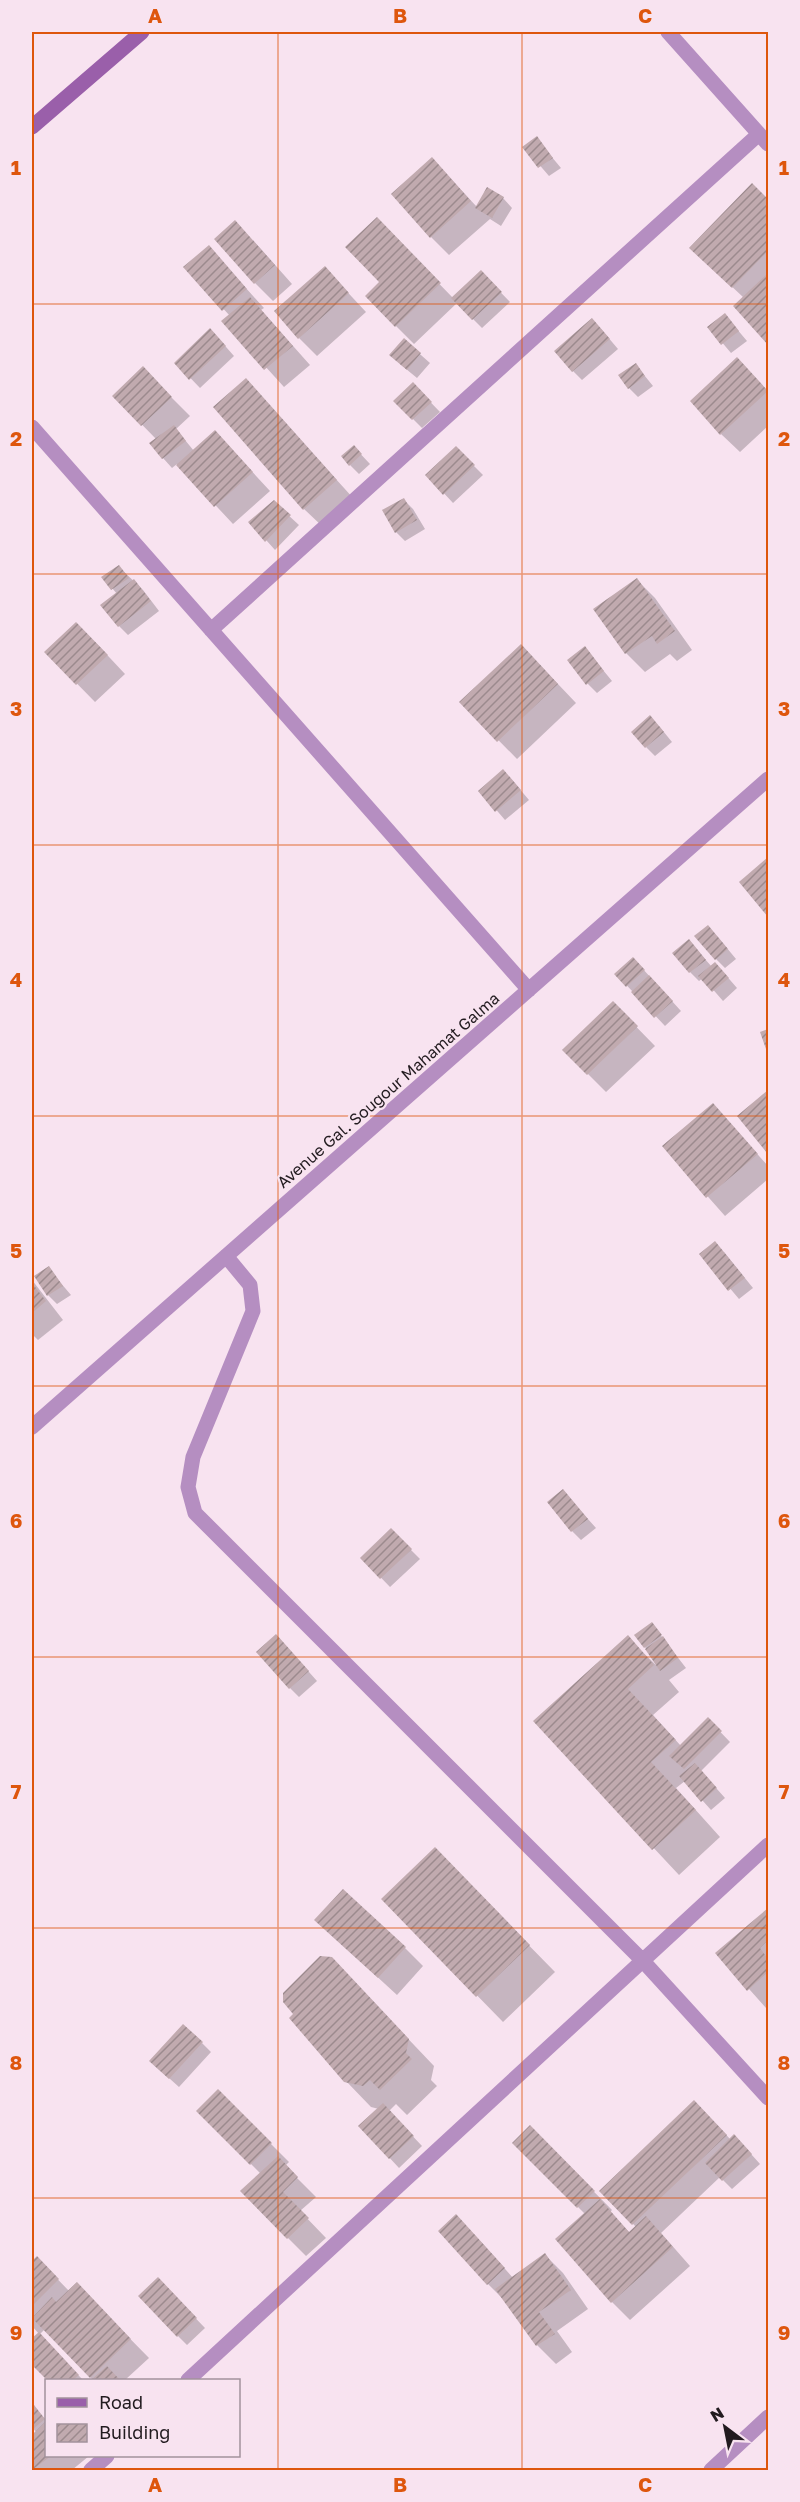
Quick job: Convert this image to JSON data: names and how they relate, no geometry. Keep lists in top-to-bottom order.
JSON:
{
  "streets": {
    "street": ["Avenue Gal. Sougour Mahamat Galma"]
  },
  "legend": ["Road", "Building"],
  "north": "top left",
  "grid": {
    "columns": ["A", "B", "C"],
    "rows": [
      "1",
      "2",
      "3",
      "4",
      "5",
      "6",
      "7",
      "8",
      "9"
    ]
  }
}
